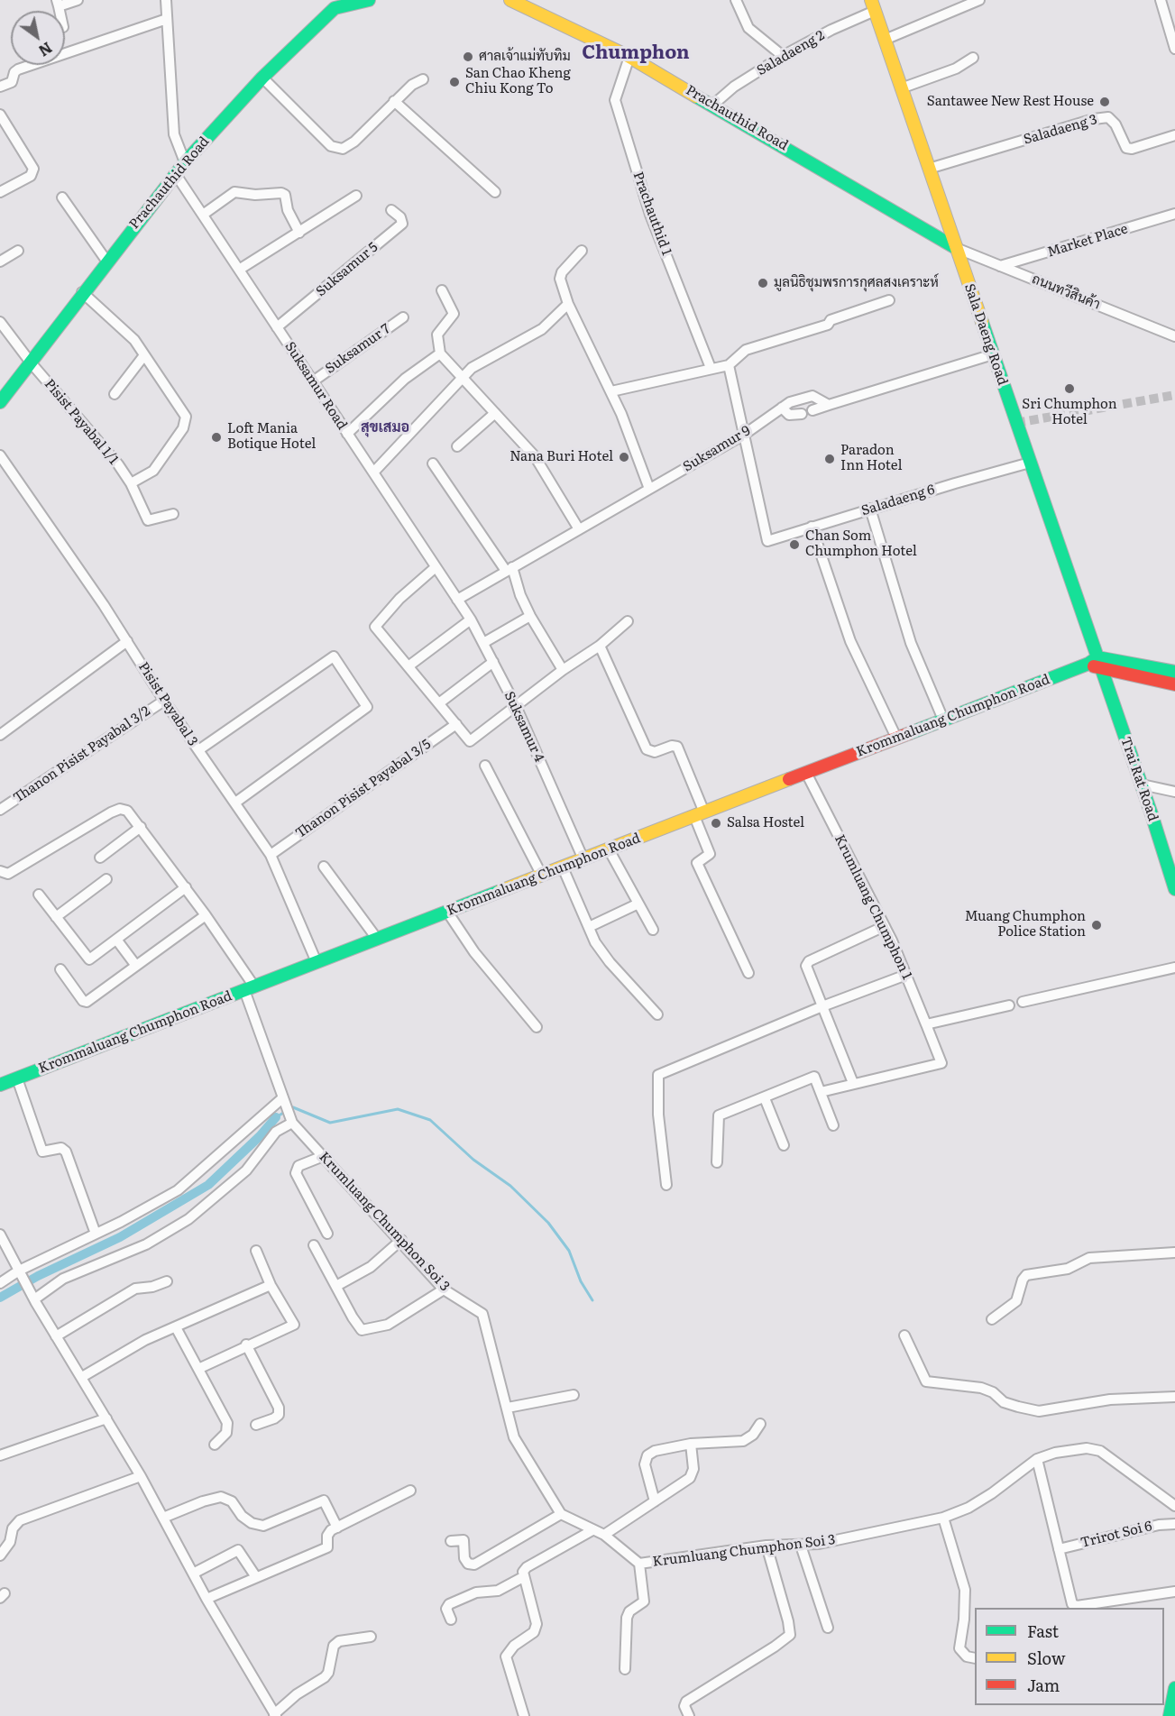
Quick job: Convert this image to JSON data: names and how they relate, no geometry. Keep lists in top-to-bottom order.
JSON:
{
  "streets": {
    "street": [
      "Saladaeng 2",
      "Prachauthid Road",
      "Saladaeng 3",
      "Prachauthid 1",
      "Market Place",
      "Suksamur 5",
      "ถนนทวีสินค้า",
      "Sala Daeng Road",
      "Suksamur 7",
      "Suksamur Road",
      "Pisist Payabal 1/1",
      "Suksamur 9",
      "Saladaeng 6",
      "Pisist Payabal 3",
      "Krommaluang Chumphon Road",
      "Suksamur 4",
      "Thanon Pisist Payabal 3/2",
      "Trai Rat Road",
      "Thanon Pisist Payabal 3/5",
      "Krumluang Chumphon 1",
      "Krumluang Chumphon Soi 3",
      "Trirot Soi 6"
    ]
  },
  "crossings": [
    ["Saladaeng 2", "Prachauthid Road"],
    ["Saladaeng 2", "Sala Daeng Road"],
    ["Prachauthid Road", "Prachauthid 1"],
    ["Prachauthid Road", "ถนนทวีสินค้า"],
    ["Prachauthid Road", "Sala Daeng Road"],
    ["Prachauthid Road", "Suksamur Road"],
    ["Prachauthid Road", "Pisist Payabal 1/1"],
    ["Saladaeng 3", "Sala Daeng Road"],
    ["Market Place", "ถนนทวีสินค้า"],
    ["Suksamur 5", "Suksamur Road"],
    ["ถนนทวีสินค้า", "Sala Daeng Road"],
    ["Sala Daeng Road", "Saladaeng 6"],
    ["Sala Daeng Road", "Krommaluang Chumphon Road"],
    ["Sala Daeng Road", "Trai Rat Road"],
    ["Suksamur 7", "Suksamur Road"],
    ["Suksamur Road", "Suksamur 9"],
    ["Suksamur Road", "Suksamur 4"],
    ["Suksamur 9", "Saladaeng 6"],
    ["Suksamur 9", "Suksamur 4"],
    ["Pisist Payabal 3", "Krommaluang Chumphon Road"],
    ["Pisist Payabal 3", "Thanon Pisist Payabal 3/2"],
    ["Pisist Payabal 3", "Thanon Pisist Payabal 3/5"],
    ["Krommaluang Chumphon Road", "Suksamur 4"],
    ["Krommaluang Chumphon Road", "Trai Rat Road"],
    ["Krommaluang Chumphon Road", "Krumluang Chumphon 1"],
    ["Krommaluang Chumphon Road", "Krumluang Chumphon Soi 3"]
  ],
  "districts": ["Chumphon", "สุขเสมอ"],
  "places": [
    "ศาลเจ้าแม่ทับทิม",
    "San Chao Kheng Chiu Kong To",
    "Santawee New Rest House",
    "มูลนิธิชุมพรการกุศลสงเคราะห์",
    "Sri Chumphon Hotel",
    "Loft Mania Botique Hotel",
    "Nana Buri Hotel",
    "Paradon Inn Hotel",
    "Chan Som Chumphon Hotel",
    "Salsa Hostel",
    "Muang Chumphon Police Station"
  ],
  "legend": ["Fast", "Slow", "Jam"],
  "north": "bottom right"
}
